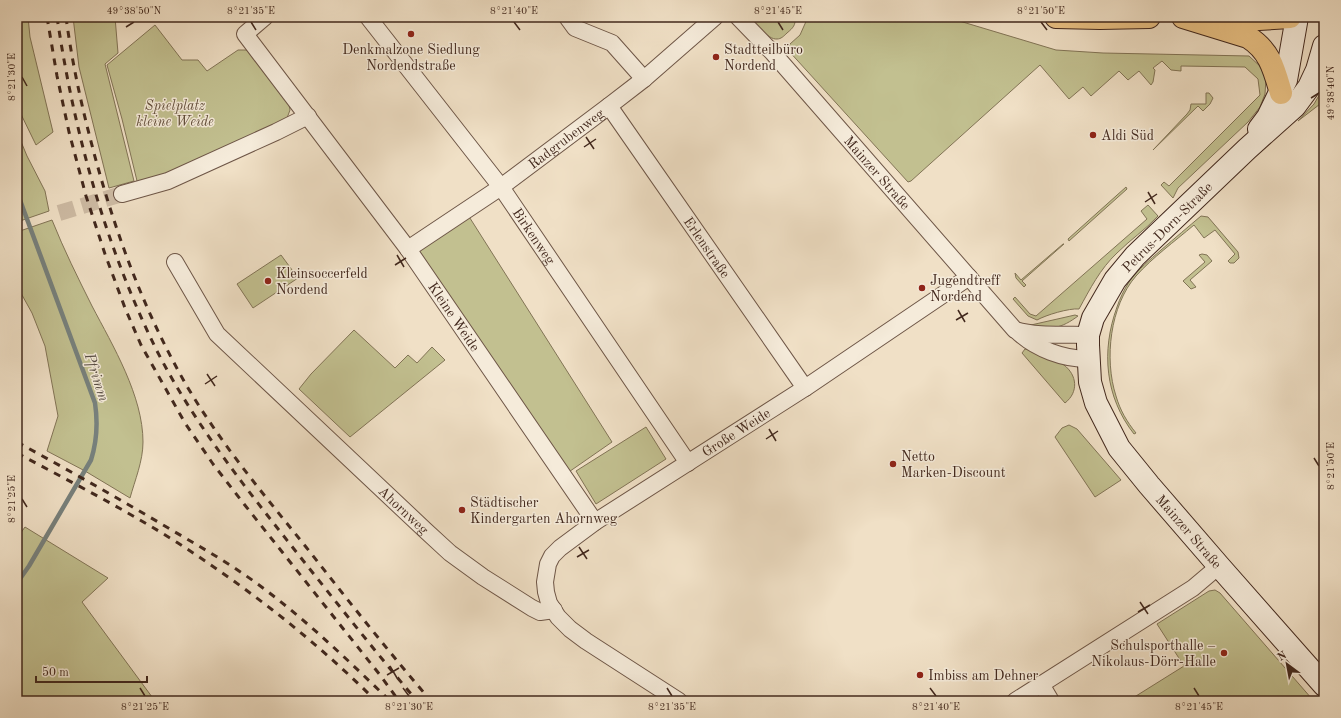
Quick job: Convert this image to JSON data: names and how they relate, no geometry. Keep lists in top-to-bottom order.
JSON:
{
  "streets": {
    "main road": ["Mainzer Straße", "Petrus-Dorn-Straße"],
    "street": [
      "Radgrubenweg",
      "Birkenweg",
      "Erlenstraße",
      "Kleine Weide",
      "Große Weide",
      "Ahornweg"
    ]
  },
  "crossings": [
    ["Radgrubenweg", "Birkenweg"],
    ["Radgrubenweg", "Erlenstraße"],
    ["Radgrubenweg", "Kleine Weide"],
    ["Mainzer Straße", "Petrus-Dorn-Straße"],
    ["Mainzer Straße", "Große Weide"],
    ["Birkenweg", "Große Weide"],
    ["Erlenstraße", "Große Weide"],
    ["Kleine Weide", "Große Weide"],
    ["Große Weide", "Ahornweg"]
  ],
  "water": ["Pfrimm"],
  "parks": ["Spielplatz kleine Weide"],
  "places": [
    "Denkmalzone Siedlung Nordendstraße",
    "Stadtteilbüro Nordend",
    "Aldi Süd",
    "Kleinsoccerfeld Nordend",
    "Jugendtreff Nordend",
    "Netto Marken-Discount",
    "Städtischer Kindergarten Ahornweg",
    "Schulsporthalle – Nikolaus-Dörr-Halle",
    "Imbiss am Dehner"
  ],
  "scale_bar": "50 m",
  "north": "top left",
  "coordinates": [
    "49°38'50\"N",
    "8°21'35\"E",
    "8°21'40\"E",
    "8°21'45\"E",
    "8°21'50\"E",
    "8°21'30\"E",
    "49°38'40\"N",
    "8°21'25\"E"
  ]
}
